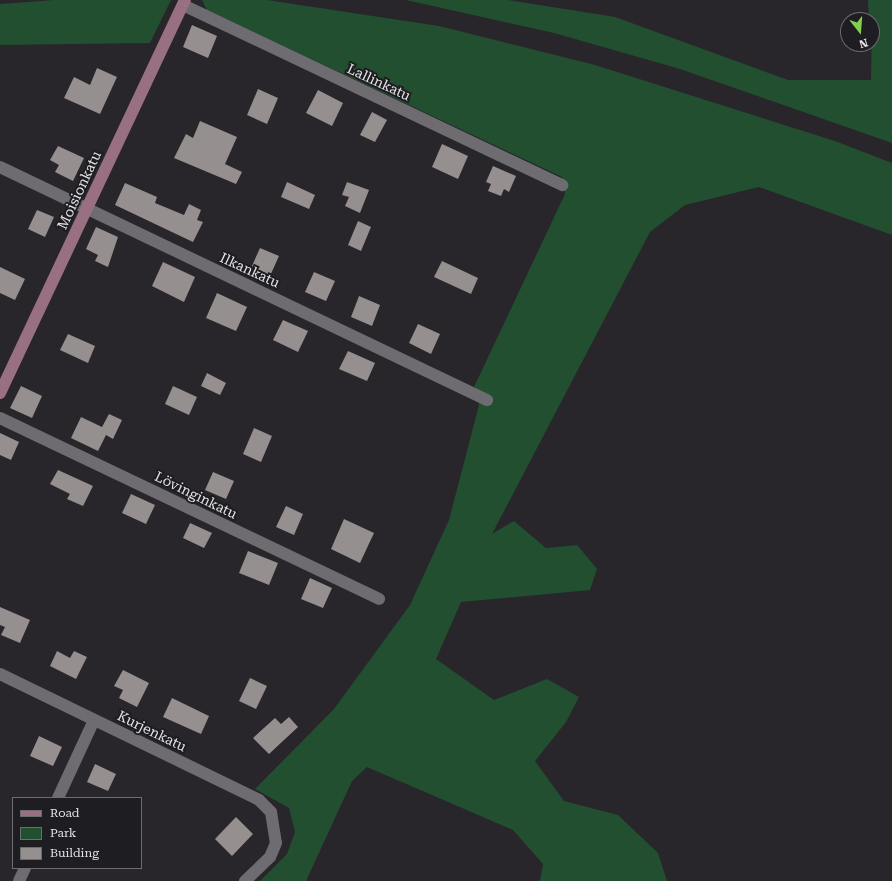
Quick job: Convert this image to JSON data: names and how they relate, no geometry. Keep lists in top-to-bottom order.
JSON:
{
  "streets": {
    "street": [
      "Lallinkatu",
      "Moisionkatu",
      "Ilkankatu",
      "Lövinginkatu",
      "Kurjenkatu"
    ]
  },
  "crossings": [
    ["Lallinkatu", "Moisionkatu"],
    ["Moisionkatu", "Ilkankatu"]
  ],
  "legend": ["Road", "Park", "Building"],
  "north": "bottom"
}
